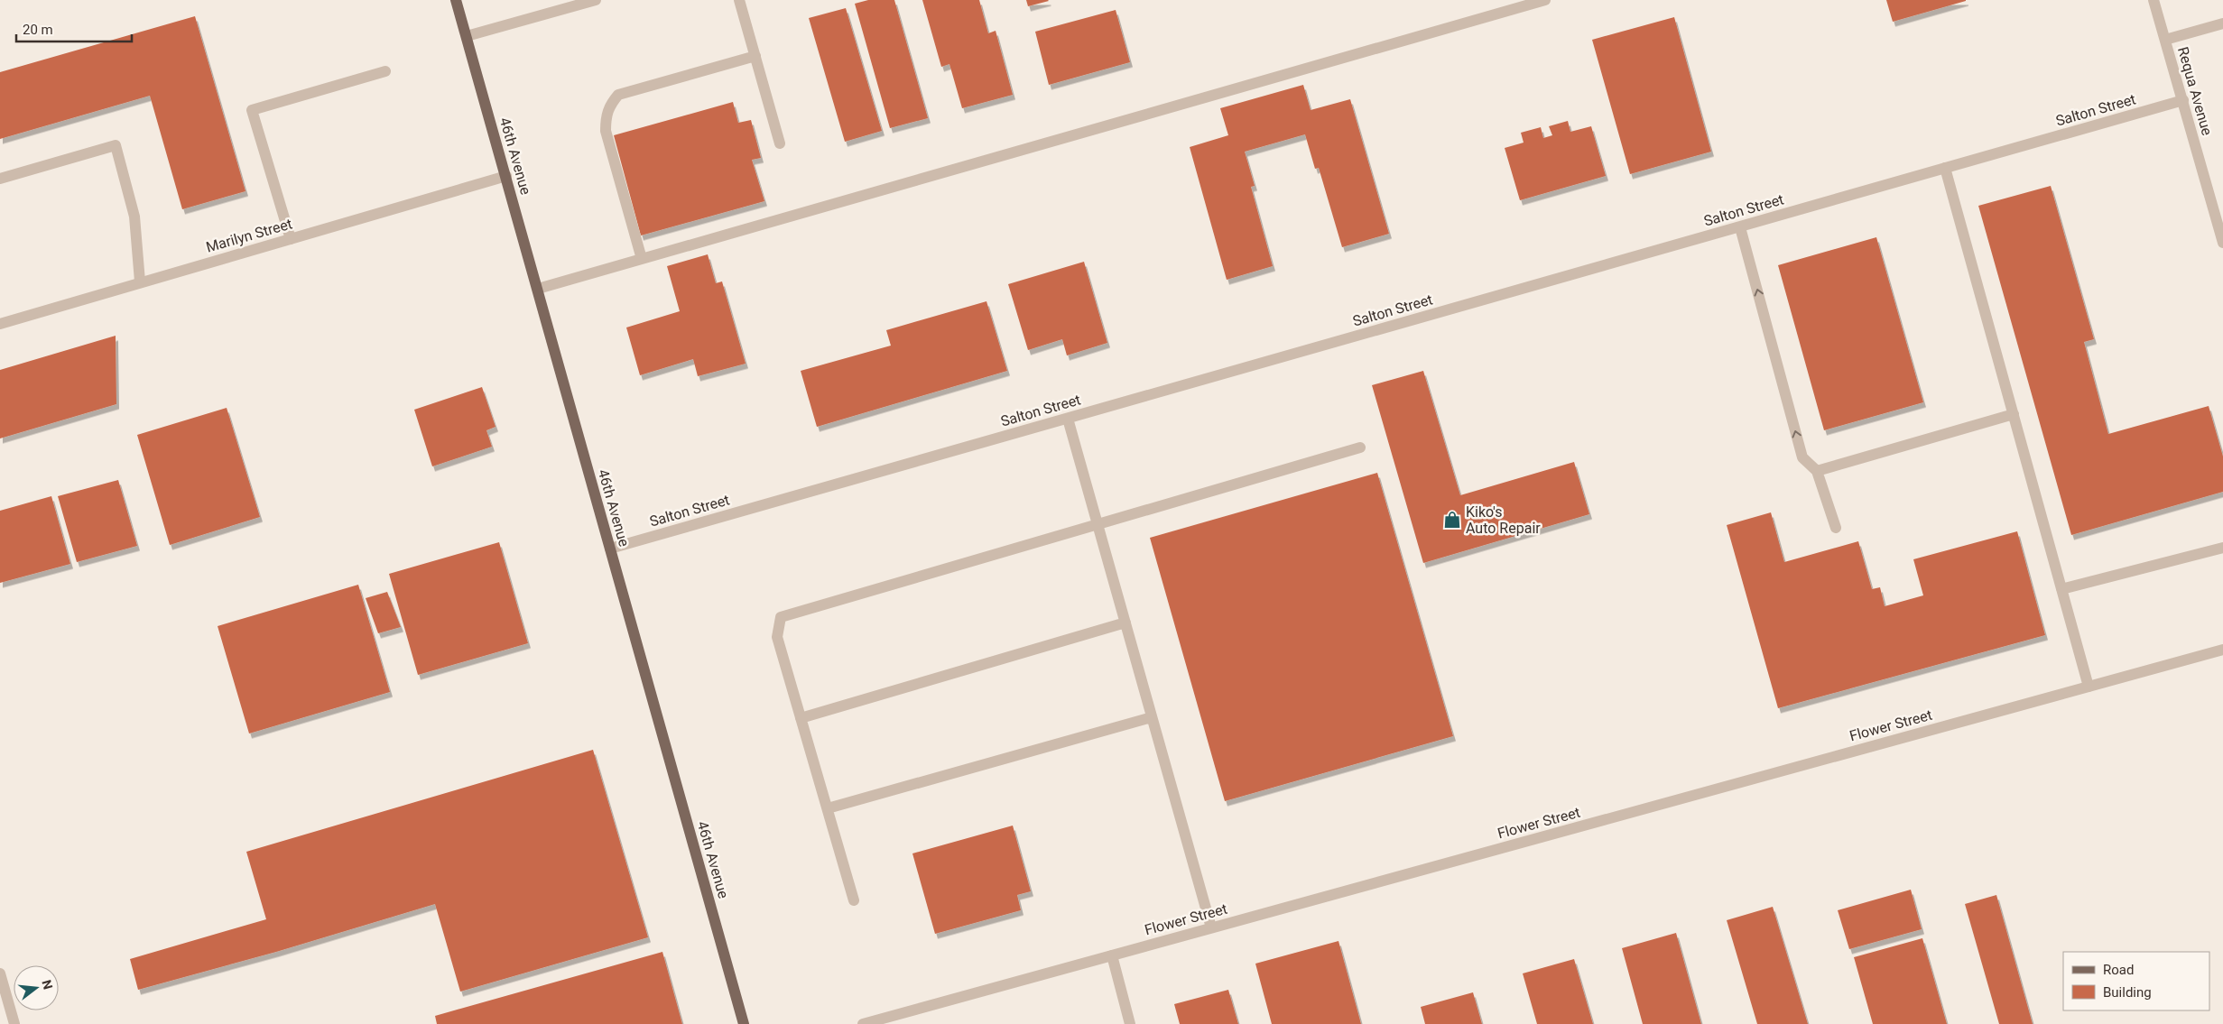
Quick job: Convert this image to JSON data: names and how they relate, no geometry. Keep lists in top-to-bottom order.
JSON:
{
  "streets": {
    "main road": ["46th Avenue"],
    "street": [
      "Requa Avenue",
      "Salton Street",
      "Marilyn Street",
      "Flower Street"
    ]
  },
  "crossings": [
    ["Requa Avenue", "Salton Street"],
    ["Salton Street", "46th Avenue"],
    ["46th Avenue", "Marilyn Street"]
  ],
  "places": {
    "shop": ["Kiko's Auto Repair"]
  },
  "legend": ["Road", "Building"],
  "scale_bar": "20 m",
  "north": "right"
}
